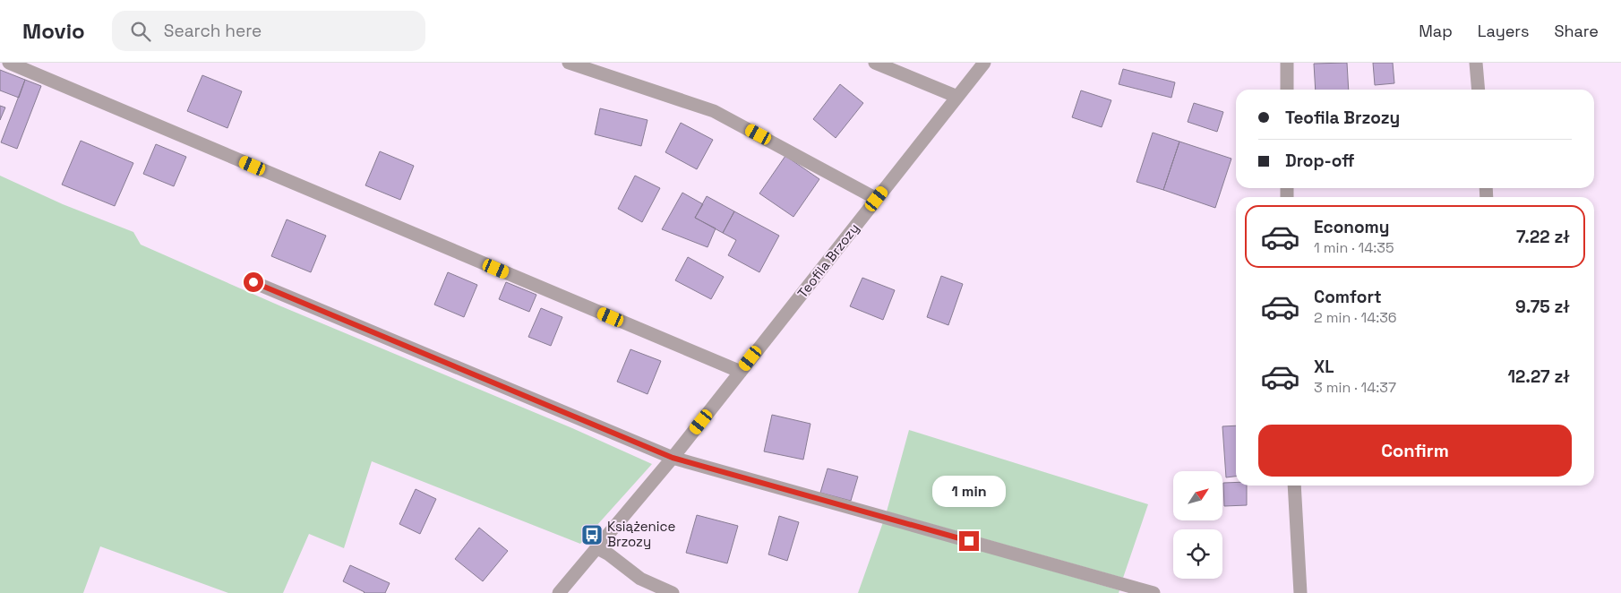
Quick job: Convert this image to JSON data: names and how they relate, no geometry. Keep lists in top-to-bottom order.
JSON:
{
  "streets": {
    "street": ["Teofila Brzozy"]
  },
  "places": {
    "bus stop": ["Książenice Brzozy"]
  },
  "north": "top right",
  "page": {
    "header": "Movio",
    "search": "Search here",
    "nav": ["Map", "Layers", "Share"],
    "banner": ["Teofila Brzozy", "Drop-off"],
    "list": [
      {
        "name": "Economy",
        "note": "1 min · 14:35",
        "value": "7.22 zł"
      },
      {
        "name": "Comfort",
        "note": "2 min · 14:36",
        "value": "9.75 zł"
      },
      {
        "name": "XL",
        "note": "3 min · 14:37",
        "value": "12.27 zł"
      }
    ],
    "buttons": "Confirm",
    "bubble": "1 min"
  }
}
